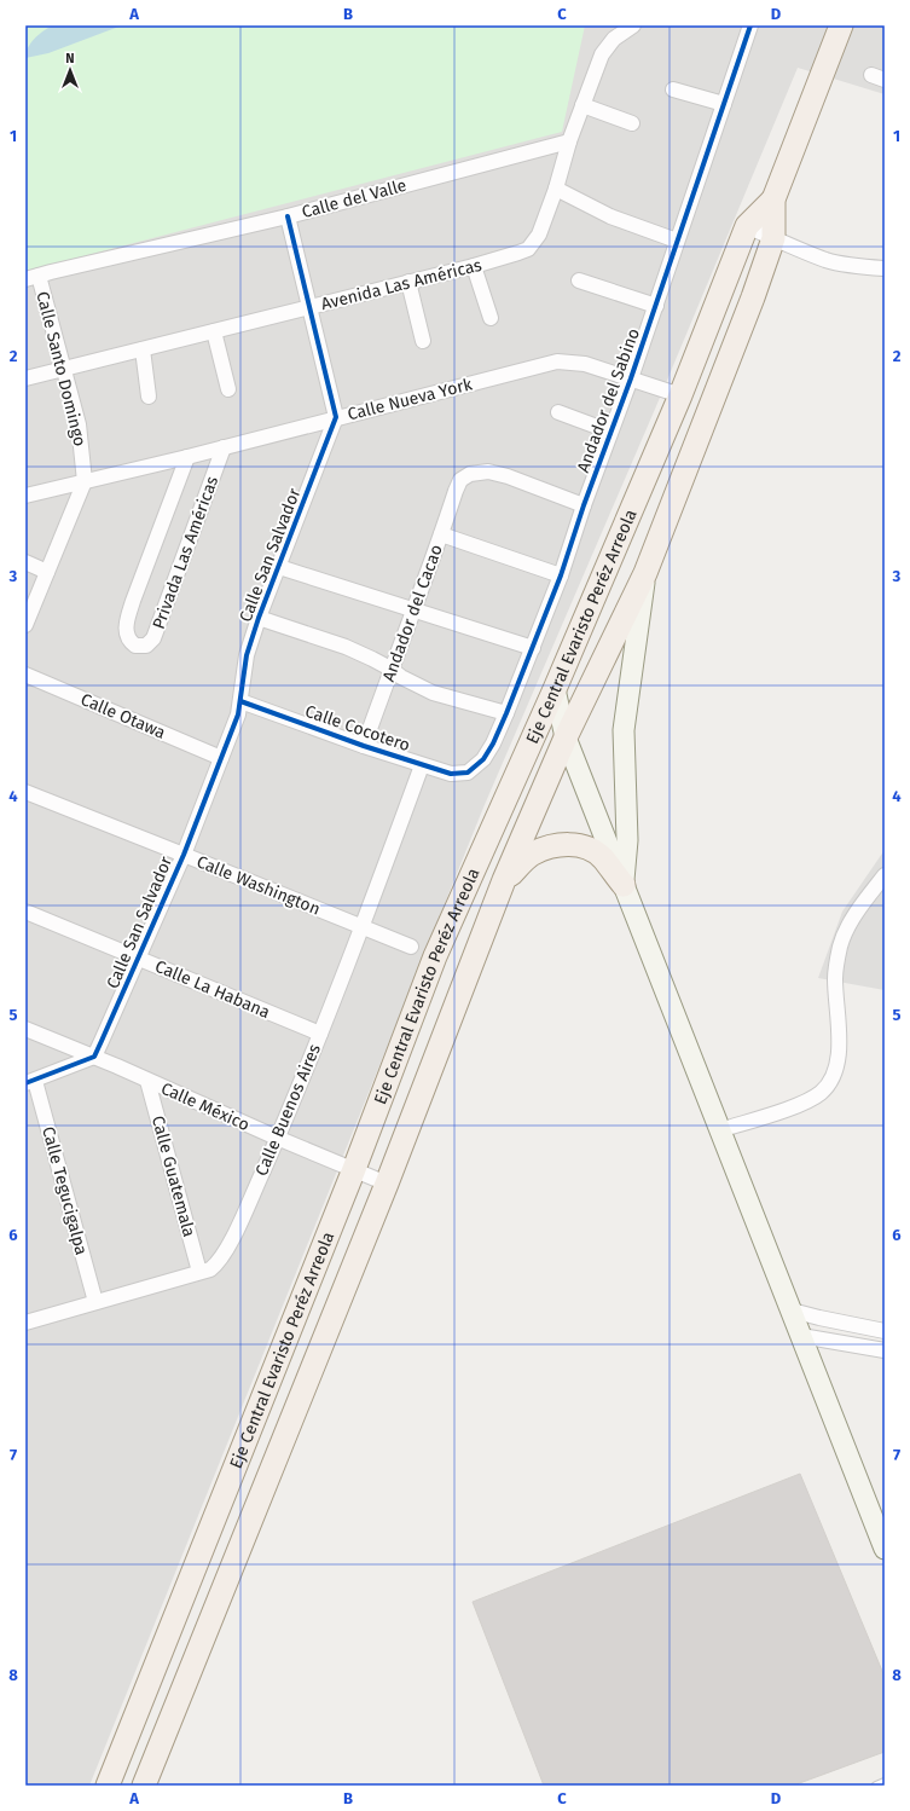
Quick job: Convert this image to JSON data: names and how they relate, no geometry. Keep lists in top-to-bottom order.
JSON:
{
  "streets": {
    "main road": ["Eje Central Evaristo Peréz Arreola"],
    "street": [
      "Calle del Valle",
      "Avenida Las Américas",
      "Calle Santo Domingo",
      "Calle Nueva York",
      "Andador del Sabino",
      "Privada Las Américas",
      "Calle San Salvador",
      "Andador del Cacao",
      "Calle Otawa",
      "Calle Cocotero",
      "Calle Washington",
      "Calle La Habana",
      "Calle México",
      "Calle Buenos Aires",
      "Calle Guatemala",
      "Calle Tegucigalpa"
    ]
  },
  "crossings": [
    ["Calle del Valle", "Avenida Las Américas"],
    ["Calle del Valle", "Calle Santo Domingo"],
    ["Avenida Las Américas", "Calle Santo Domingo"],
    ["Calle Santo Domingo", "Calle Nueva York"],
    ["Calle Nueva York", "Andador del Sabino"],
    ["Calle Nueva York", "Privada Las Américas"],
    ["Calle Nueva York", "Calle San Salvador"],
    ["Calle Nueva York", "Eje Central Evaristo Peréz Arreola"],
    ["Andador del Sabino", "Andador del Cacao"],
    ["Andador del Sabino", "Calle Cocotero"],
    ["Calle San Salvador", "Calle Otawa"],
    ["Calle San Salvador", "Calle Cocotero"],
    ["Calle San Salvador", "Calle Washington"],
    ["Calle San Salvador", "Calle La Habana"],
    ["Calle San Salvador", "Calle México"],
    ["Andador del Cacao", "Calle Cocotero"],
    ["Eje Central Evaristo Peréz Arreola", "Calle México"],
    ["Calle Cocotero", "Calle Buenos Aires"],
    ["Calle Washington", "Calle Buenos Aires"],
    ["Calle La Habana", "Calle Buenos Aires"],
    ["Calle México", "Calle Buenos Aires"],
    ["Calle México", "Calle Guatemala"],
    ["Calle Buenos Aires", "Calle Guatemala"],
    ["Calle Buenos Aires", "Calle Tegucigalpa"]
  ],
  "north": "top",
  "grid": {
    "columns": [
      "A",
      "B",
      "C",
      "D"
    ],
    "rows": [
      "1",
      "2",
      "3",
      "4",
      "5",
      "6",
      "7",
      "8"
    ]
  }
}
